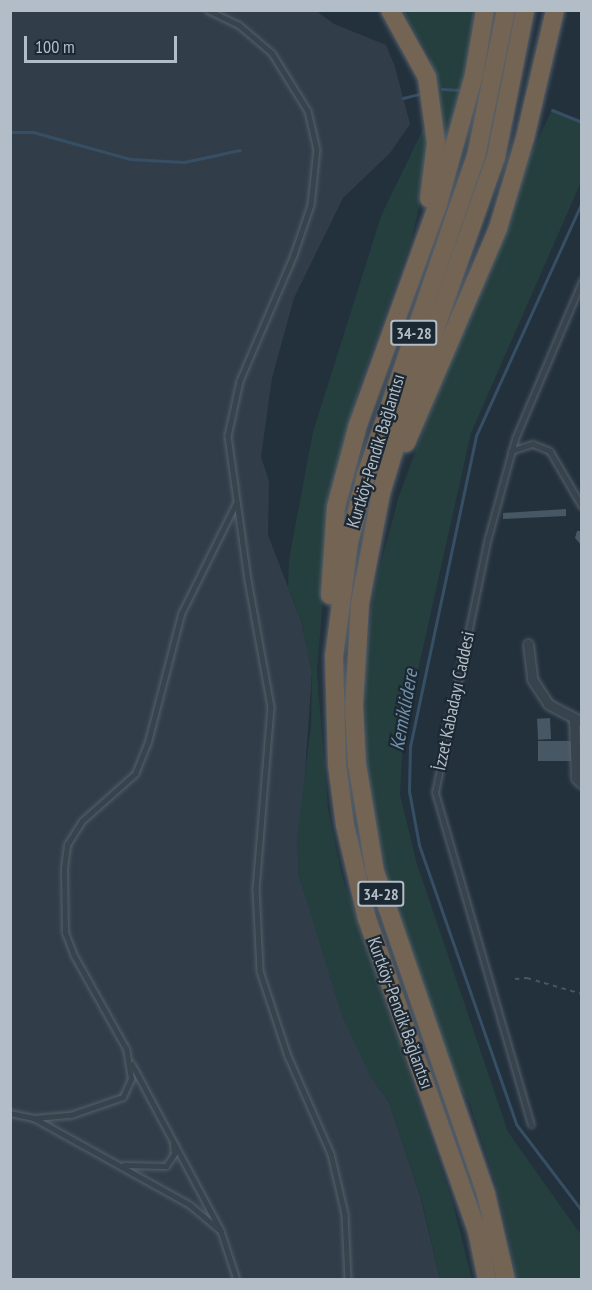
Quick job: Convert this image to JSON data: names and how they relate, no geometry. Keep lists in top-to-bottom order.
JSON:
{
  "streets": {
    "highway": ["34-28", "Kurtköy-Pendik Bağlantısı"],
    "lane": ["İzzet Kabadayı Caddesi"]
  },
  "water": ["Kemiklidere"],
  "scale_bar": "100 m"
}
